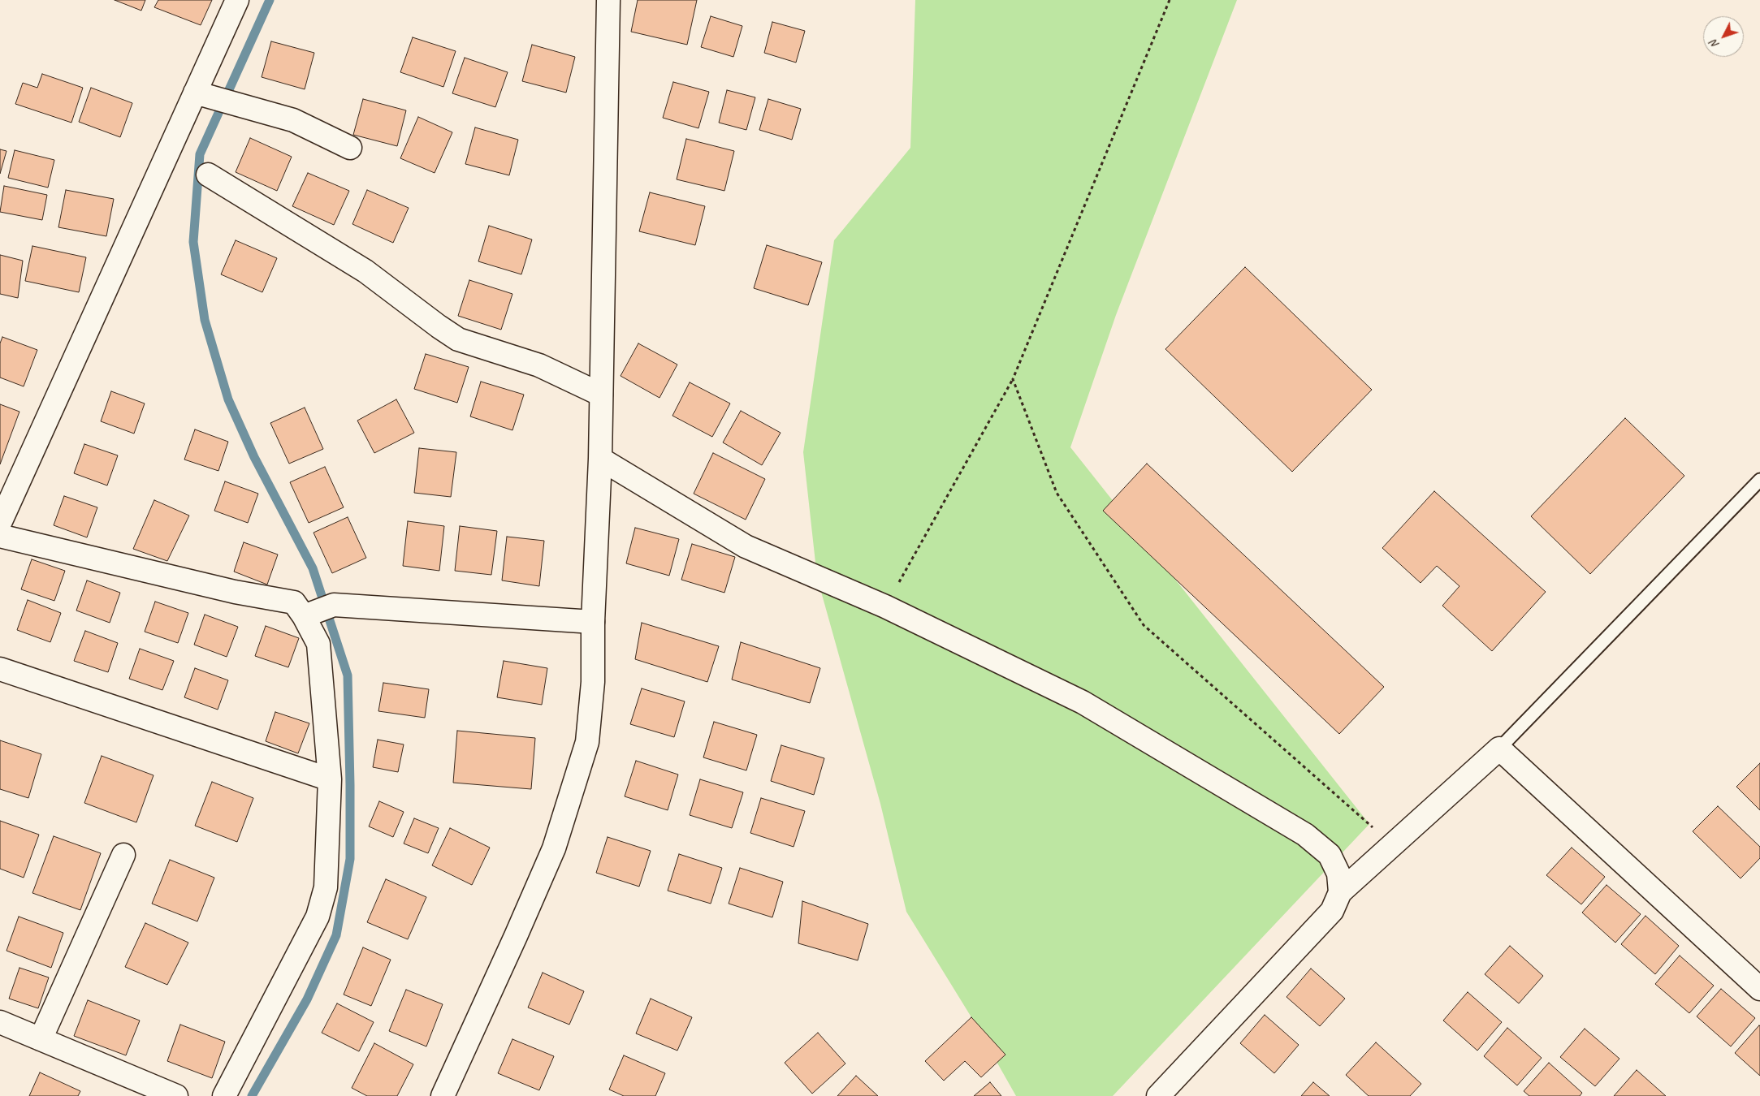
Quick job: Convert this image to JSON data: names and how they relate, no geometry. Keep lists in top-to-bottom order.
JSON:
{
  "north": "bottom left"
}
